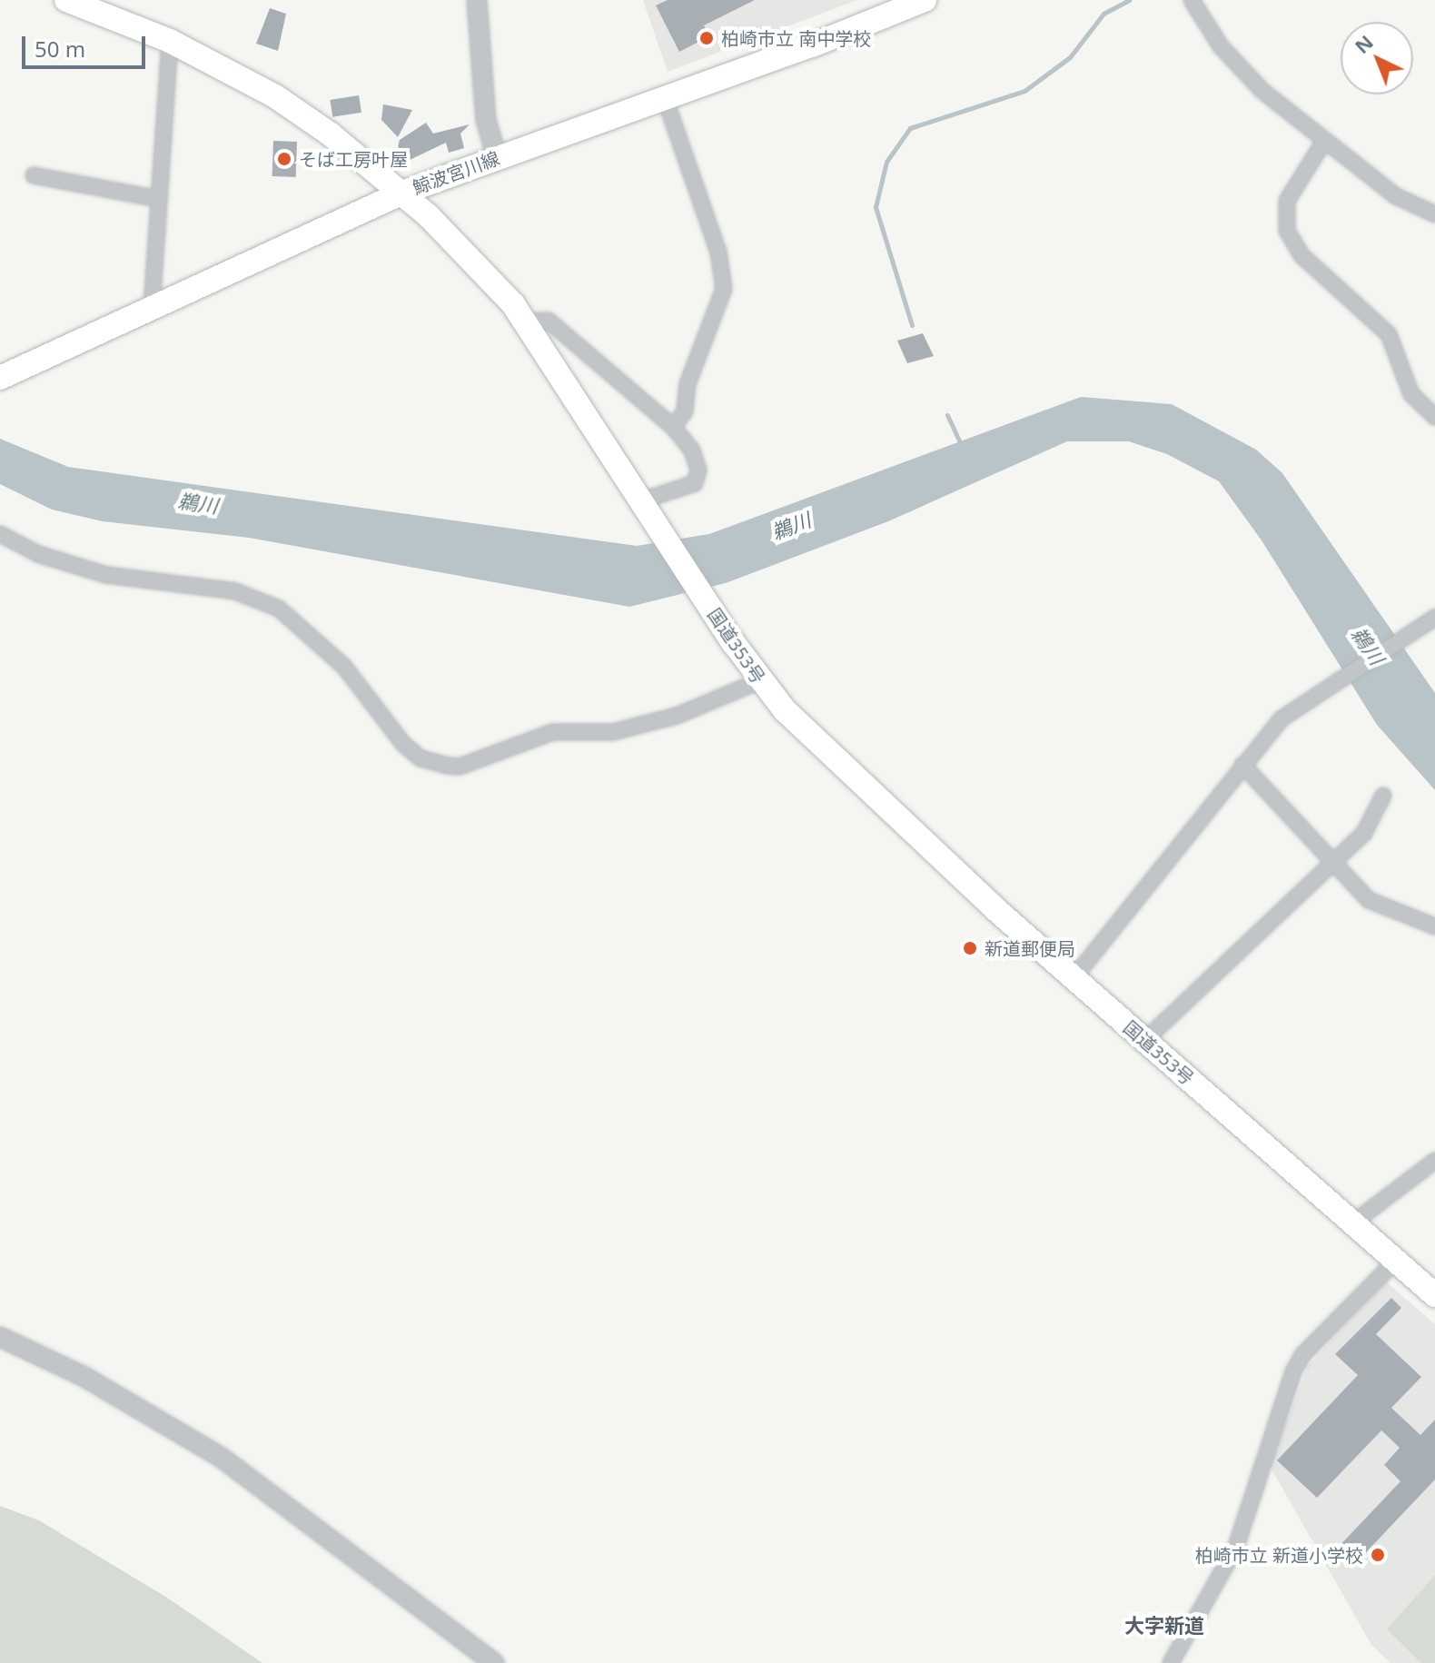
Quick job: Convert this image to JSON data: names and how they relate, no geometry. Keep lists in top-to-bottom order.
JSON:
{
  "streets": {
    "main road": ["鯨波宮川線", "国道353号"]
  },
  "crossings": [
    ["鯨波宮川線", "国道353号"]
  ],
  "districts": ["大字新道"],
  "water": ["鵜川"],
  "places": [
    "柏崎市立 南中学校",
    "そば工房叶屋",
    "新道郵便局",
    "柏崎市立 新道小学校"
  ],
  "scale_bar": "50 m",
  "north": "top left"
}
